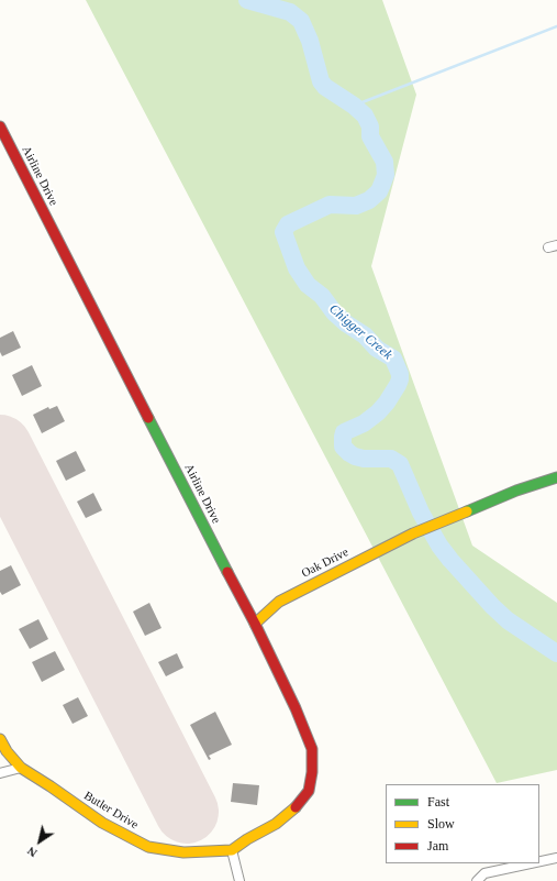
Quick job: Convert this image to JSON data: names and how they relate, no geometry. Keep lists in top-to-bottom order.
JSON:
{
  "streets": {
    "street": ["Airline Drive", "Oak Drive", "Butler Drive"]
  },
  "crossings": [
    ["Airline Drive", "Oak Drive"],
    ["Airline Drive", "Butler Drive"]
  ],
  "water": ["Chigger Creek"],
  "legend": ["Fast", "Slow", "Jam"],
  "north": "bottom left"
}
